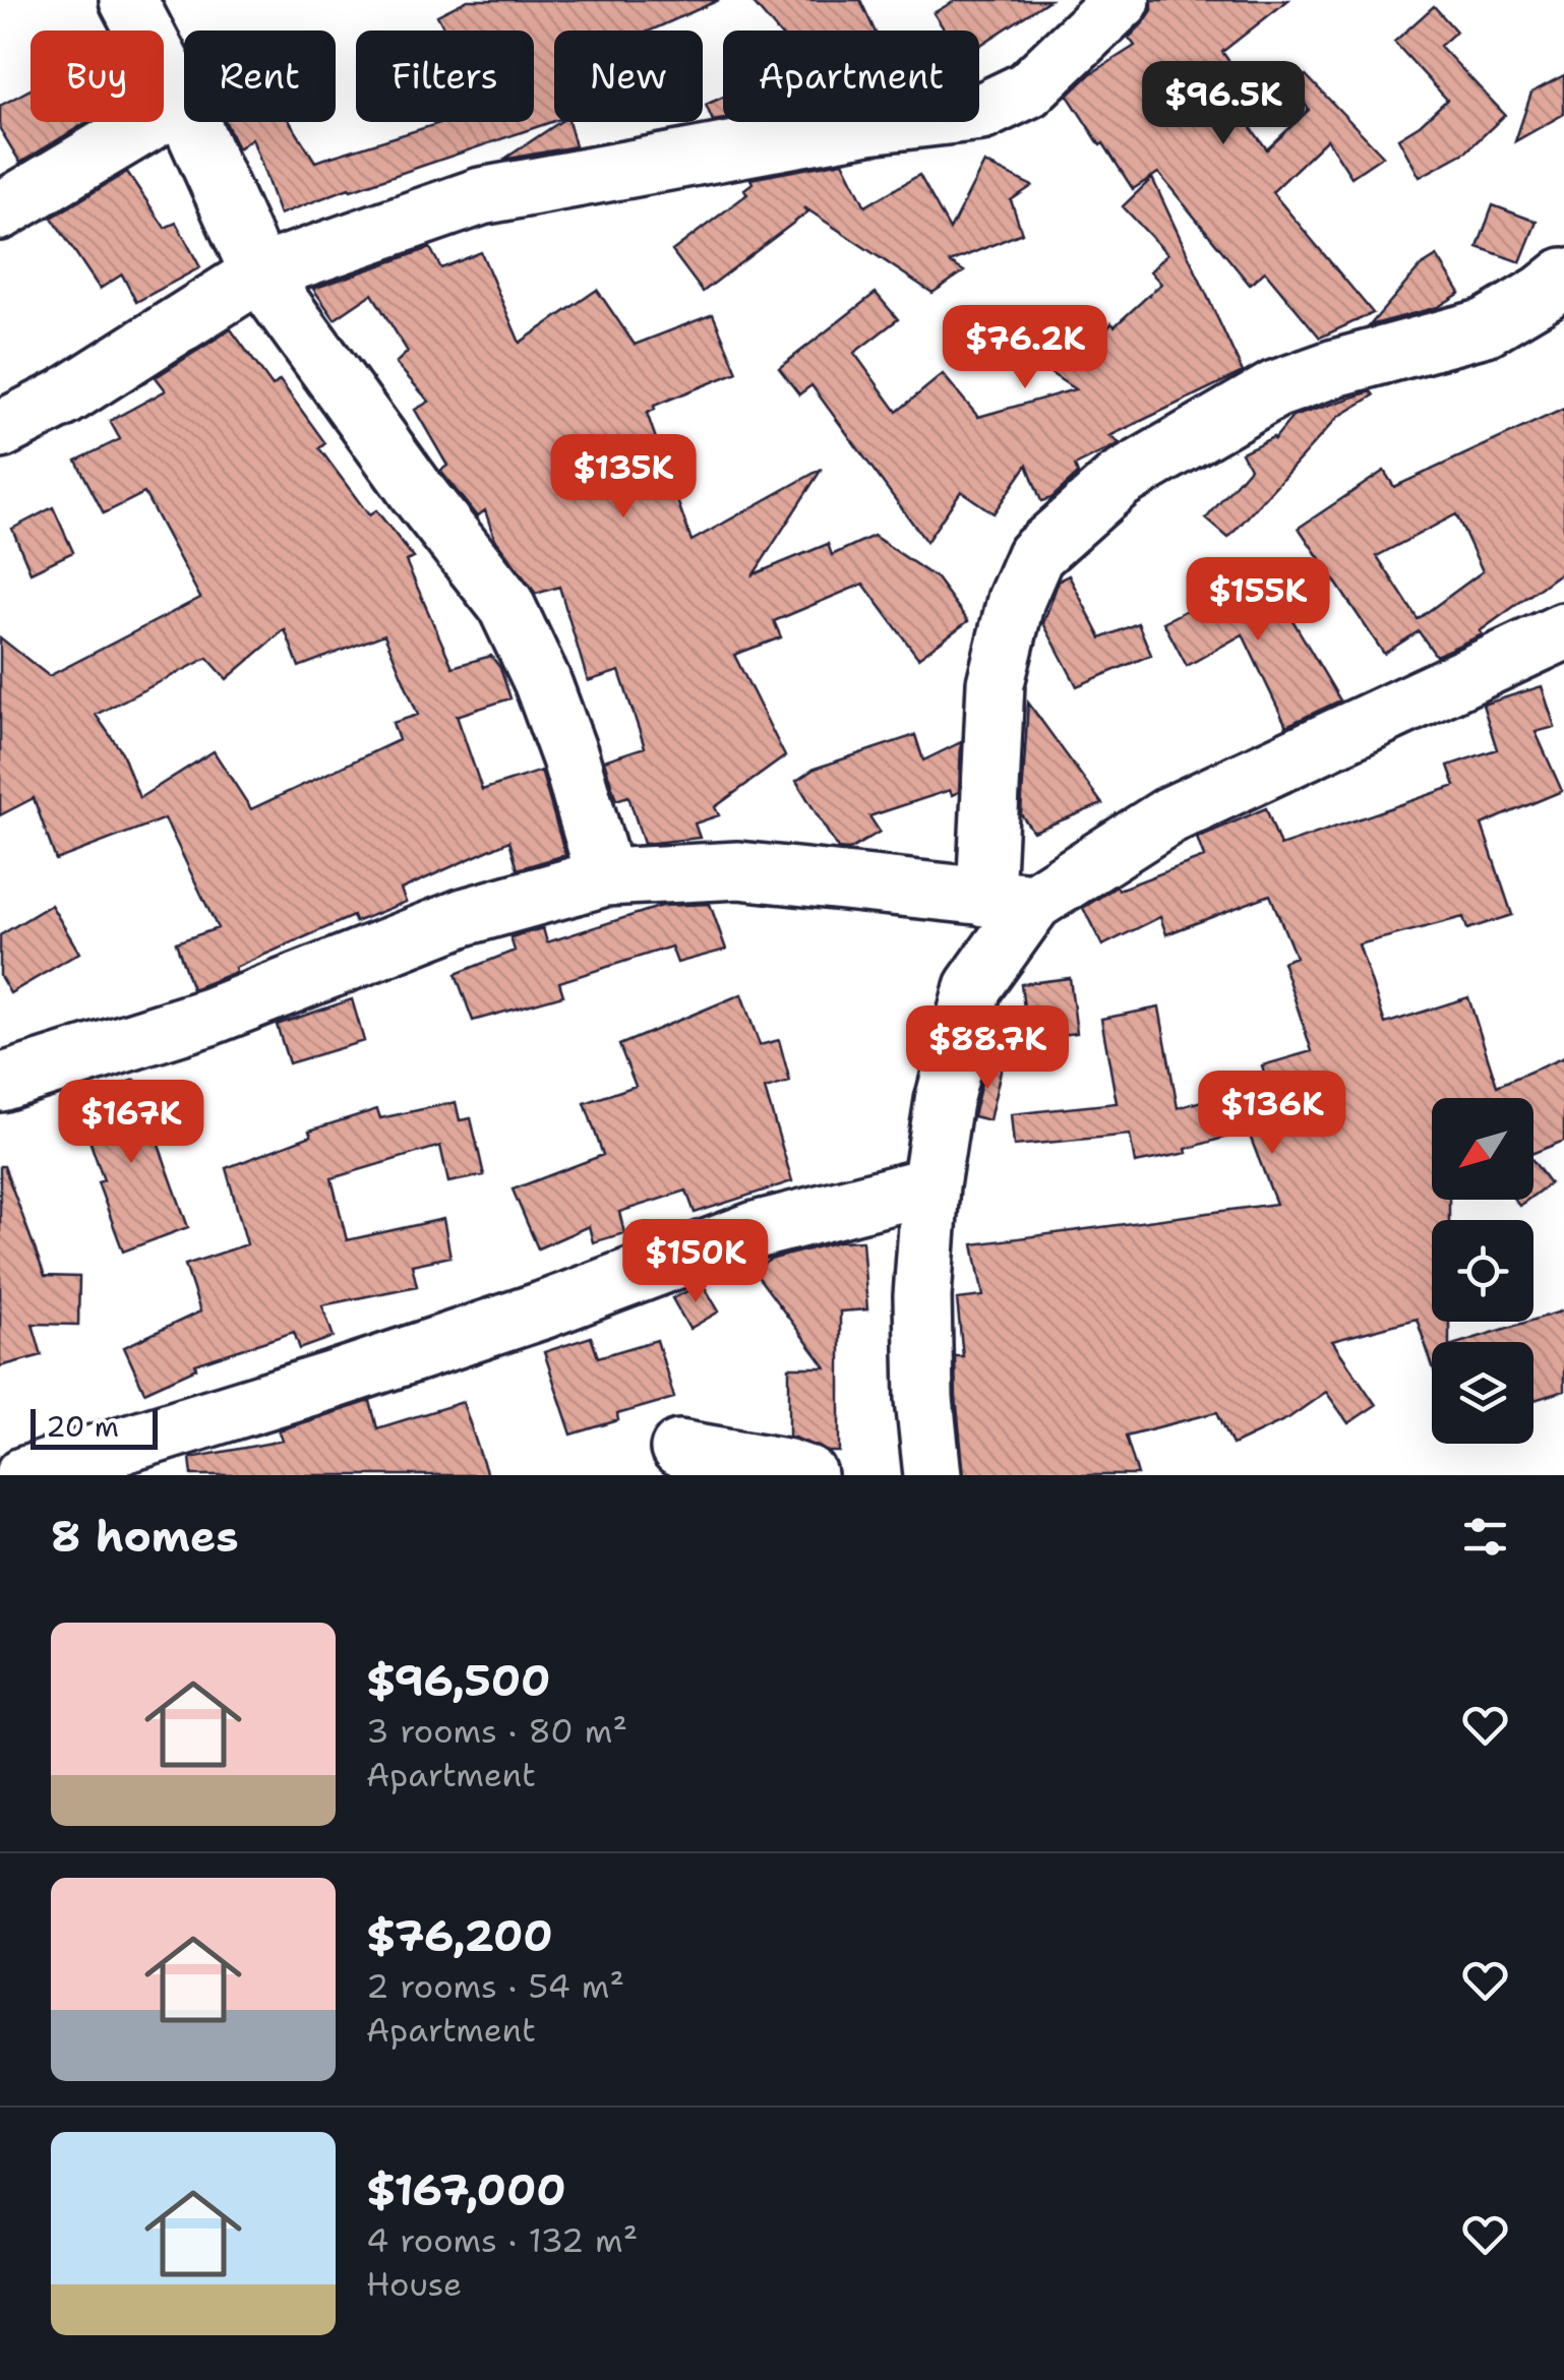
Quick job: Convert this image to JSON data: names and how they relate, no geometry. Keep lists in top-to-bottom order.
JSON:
{
  "scale_bar": "20 m",
  "north": "bottom left",
  "page": {
    "chip": [
      "Buy",
      "Rent",
      "Filters",
      "New",
      "Apartment"
    ],
    "price": [
      "$96.5K",
      "$76.2K",
      "$135K",
      "$155K",
      "$88.7K",
      "$136K",
      "$167K",
      "$150K"
    ],
    "scale": "20 m",
    "heading": "8 homes",
    "list": [
      {
        "name": "$96,500",
        "note": "3 rooms · 80 m² · Apartment"
      },
      {
        "name": "$76,200",
        "note": "2 rooms · 54 m² · Apartment"
      },
      {
        "name": "$167,000",
        "note": "4 rooms · 132 m² · House"
      }
    ]
  }
}
